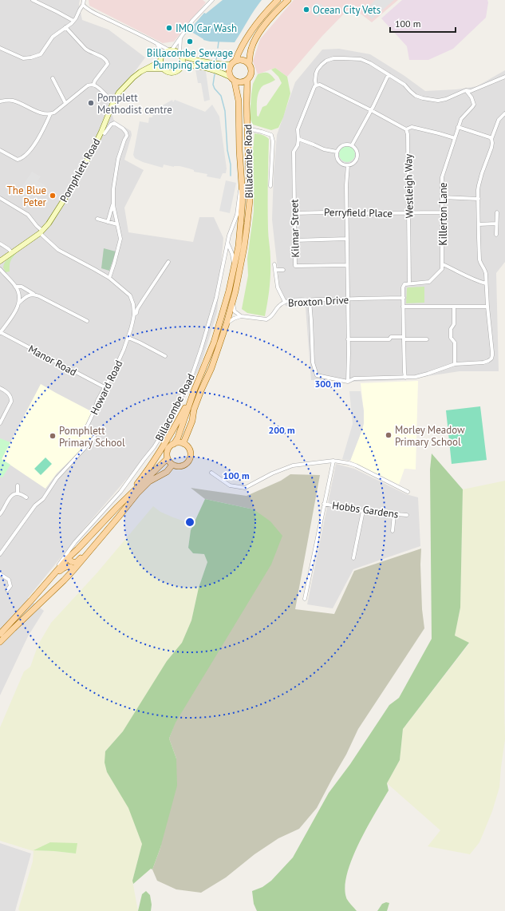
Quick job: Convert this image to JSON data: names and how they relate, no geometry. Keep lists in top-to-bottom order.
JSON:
{
  "streets": {
    "main road": ["Billacombe Road"],
    "street": [
      "Pomphlett Road",
      "Westleigh Way",
      "Perryfield Place",
      "Killerton Lane",
      "Kilmar Street",
      "Broxton Drive",
      "Manor Road",
      "Howard Road",
      "Hobbs Gardens"
    ]
  },
  "crossings": [
    ["Pomphlett Road", "Howard Road"],
    ["Westleigh Way", "Perryfield Place"],
    ["Perryfield Place", "Killerton Lane"],
    ["Perryfield Place", "Kilmar Street"],
    ["Manor Road", "Howard Road"]
  ],
  "places": [
    "Ocean City Vets",
    "IMO Car Wash",
    "Billacombe Sewage Pumping Station",
    "Pomplett Methodist centre",
    "The Blue Peter",
    "Morley Meadow Primary School",
    "Pomphlett Primary School"
  ],
  "scale_bar": "100 m",
  "rings": ["300 m", "200 m", "100 m"]
}
